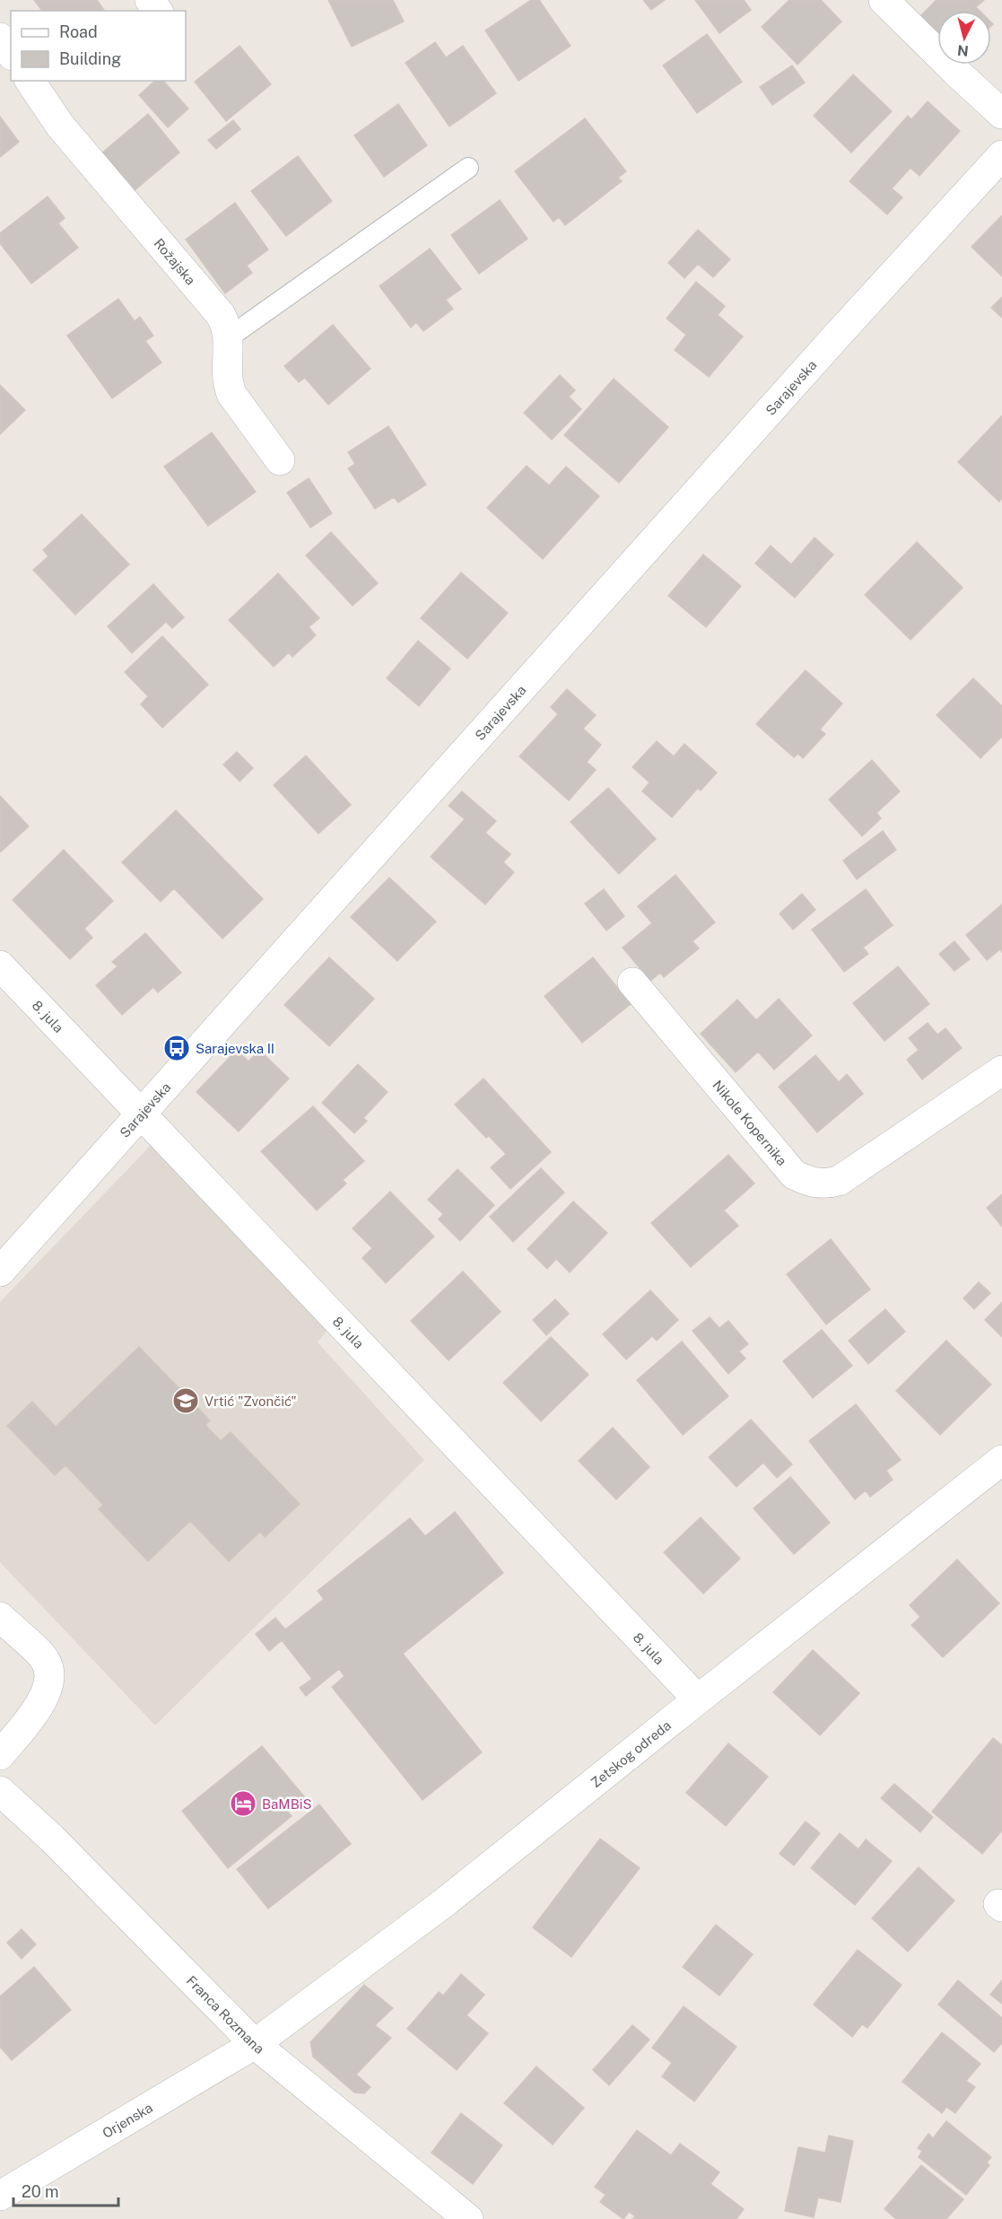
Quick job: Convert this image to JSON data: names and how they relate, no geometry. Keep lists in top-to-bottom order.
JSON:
{
  "streets": {
    "street": [
      "Rožajska",
      "Sarajevska",
      "8. jula",
      "Nikole Kopernika",
      "Zetskog odreda",
      "Franca Rozmana",
      "Orjenska"
    ]
  },
  "crossings": [
    ["Sarajevska", "8. jula"],
    ["8. jula", "Zetskog odreda"],
    ["Zetskog odreda", "Franca Rozmana"],
    ["Zetskog odreda", "Orjenska"],
    ["Franca Rozmana", "Orjenska"]
  ],
  "places": {
    "bus stop": ["Sarajevska II"],
    "school or university": ["Vrtić \"Zvončić\""],
    "hotel": ["BaMBiS"]
  },
  "legend": ["Road", "Building"],
  "scale_bar": "20 m",
  "north": "bottom"
}
